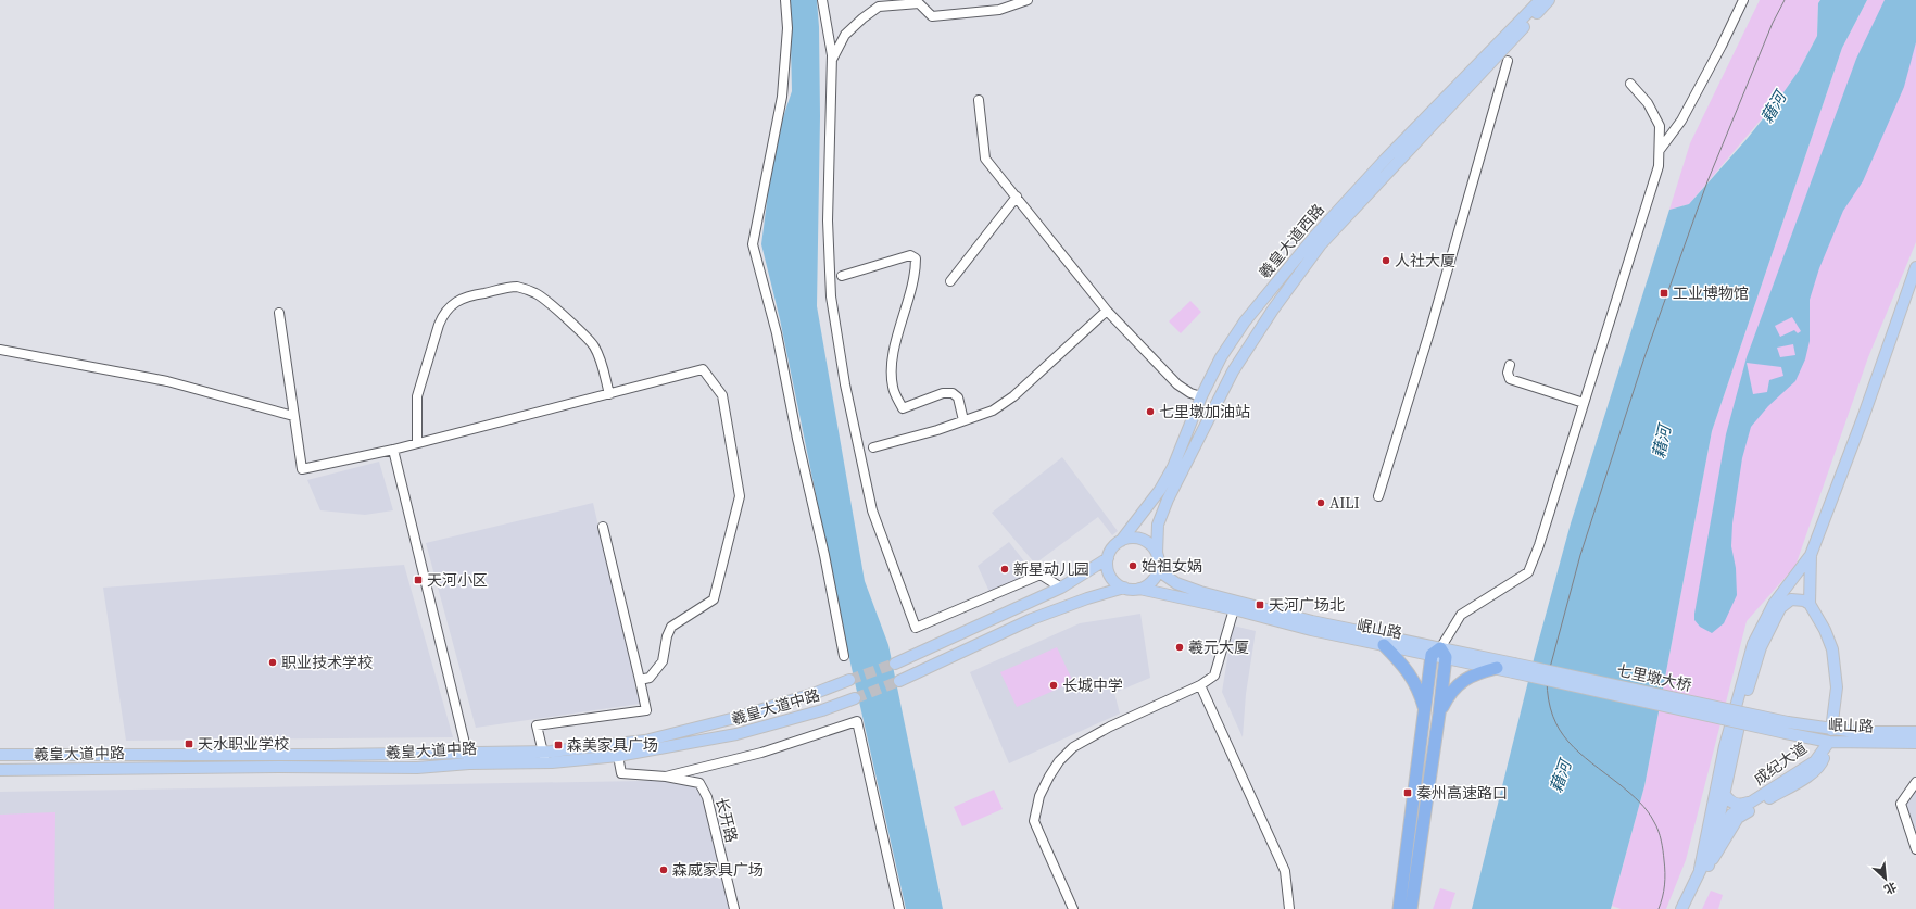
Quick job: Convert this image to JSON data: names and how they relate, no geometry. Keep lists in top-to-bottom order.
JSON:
{
  "streets": {
    "main road": [
      "羲皇大道西路",
      "岷山路",
      "七里墩大桥",
      "羲皇大道中路",
      "成纪大道"
    ],
    "street": ["长开路"]
  },
  "crossings": [
    ["羲皇大道西路", "岷山路"],
    ["岷山路", "七里墩大桥"],
    ["岷山路", "成纪大道"],
    ["羲皇大道中路", "长开路"]
  ],
  "water": ["藉河"],
  "places": {
    "other": [
      "人社大厦",
      "七里墩加油站",
      "AILI",
      "始祖女娲",
      "新星动儿园",
      "羲元大厦",
      "职业技术学校",
      "长城中学",
      "森威家具广场"
    ],
    "transit": [
      "工业博物馆",
      "天河小区",
      "天河广场北",
      "天水职业学校",
      "森美家具广场",
      "秦州高速路口"
    ]
  },
  "north": "bottom right"
}
